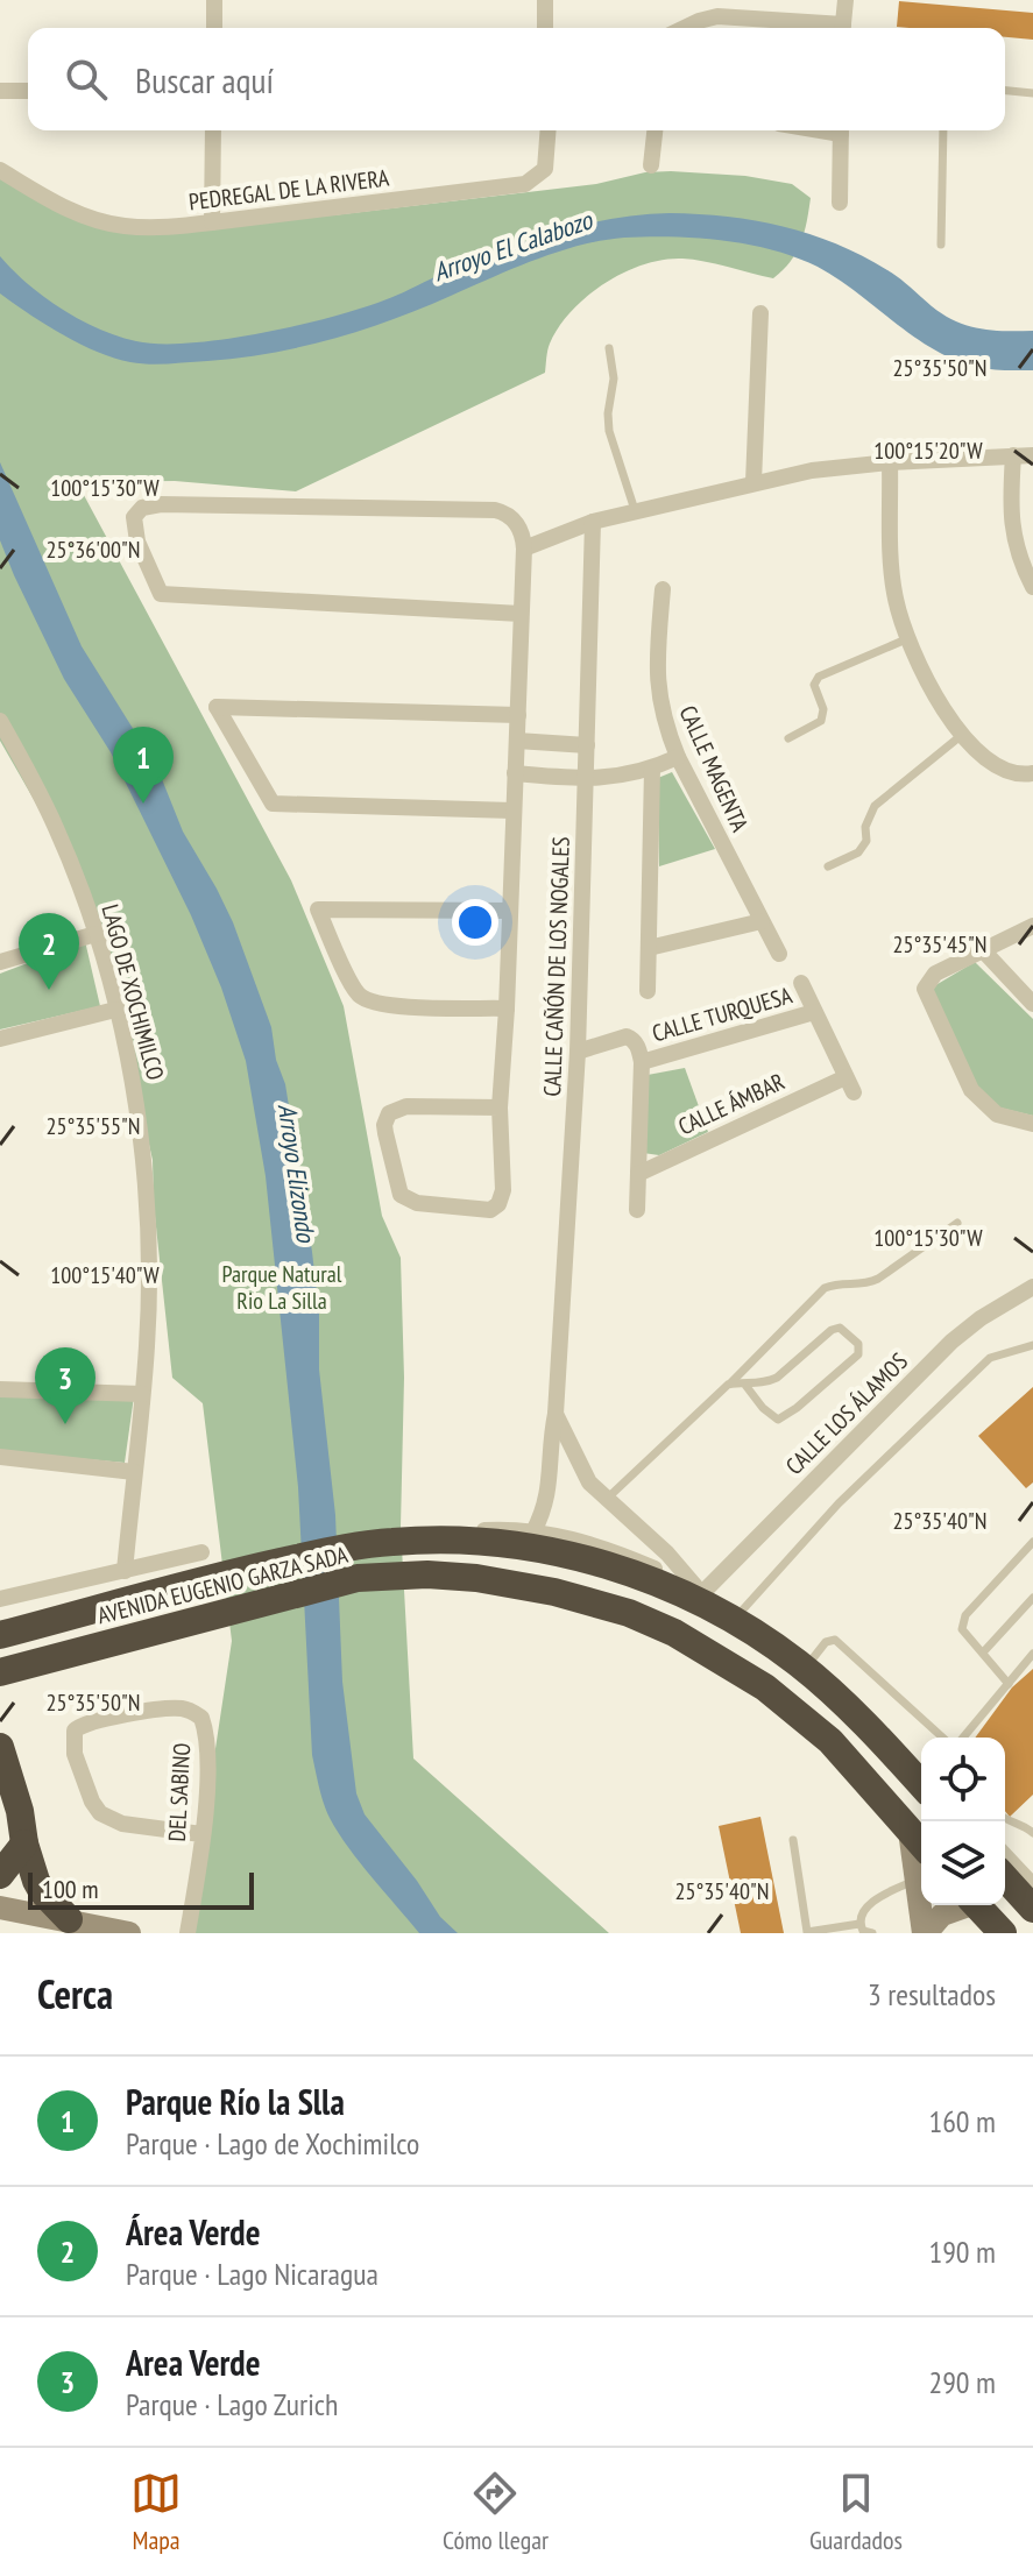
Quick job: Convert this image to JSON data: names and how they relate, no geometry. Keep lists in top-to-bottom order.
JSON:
{
  "streets": {
    "highway": ["AVENIDA EUGENIO GARZA SADA"],
    "street": [
      "PEDREGAL DE LA RIVERA",
      "CALLE MAGENTA",
      "CALLE CAÑÓN DE LOS NOGALES",
      "LAGO DE XOCHIMILCO",
      "CALLE TURQUESA",
      "CALLE ÁMBAR",
      "CALLE LOS ÁLAMOS",
      "DEL SABINO"
    ]
  },
  "crossings": [
    ["CALLE CAÑÓN DE LOS NOGALES", "CALLE TURQUESA"],
    ["CALLE CAÑÓN DE LOS NOGALES", "CALLE LOS ÁLAMOS"],
    ["CALLE TURQUESA", "CALLE ÁMBAR"]
  ],
  "water": ["Arroyo El Calabozo", "Arroyo Elizondo"],
  "parks": ["Parque Natural Rio La Silla"],
  "scale_bar": "100 m",
  "page": {
    "search": "Buscar aquí",
    "pins": ["1", "2", "3"],
    "scale": "100 m",
    "heading": ["Cerca", "3 resultados"],
    "list": [
      {
        "mark": "1",
        "name": "Parque Río la Slla",
        "note": "Parque · Lago de Xochimilco",
        "value": "160 m"
      },
      {
        "mark": "2",
        "name": "Área Verde",
        "note": "Parque · Lago Nicaragua",
        "value": "190 m"
      },
      {
        "mark": "3",
        "name": "Area Verde",
        "note": "Parque · Lago Zurich",
        "value": "290 m"
      }
    ],
    "nav": ["Mapa", "Cómo llegar", "Guardados"]
  },
  "coordinates": [
    "25°35'50\"N",
    "100°15'20\"W",
    "100°15'30\"W",
    "25°36'00\"N",
    "25°35'45\"N",
    "25°35'55\"N",
    "100°15'40\"W",
    "25°35'40\"N"
  ]
}
